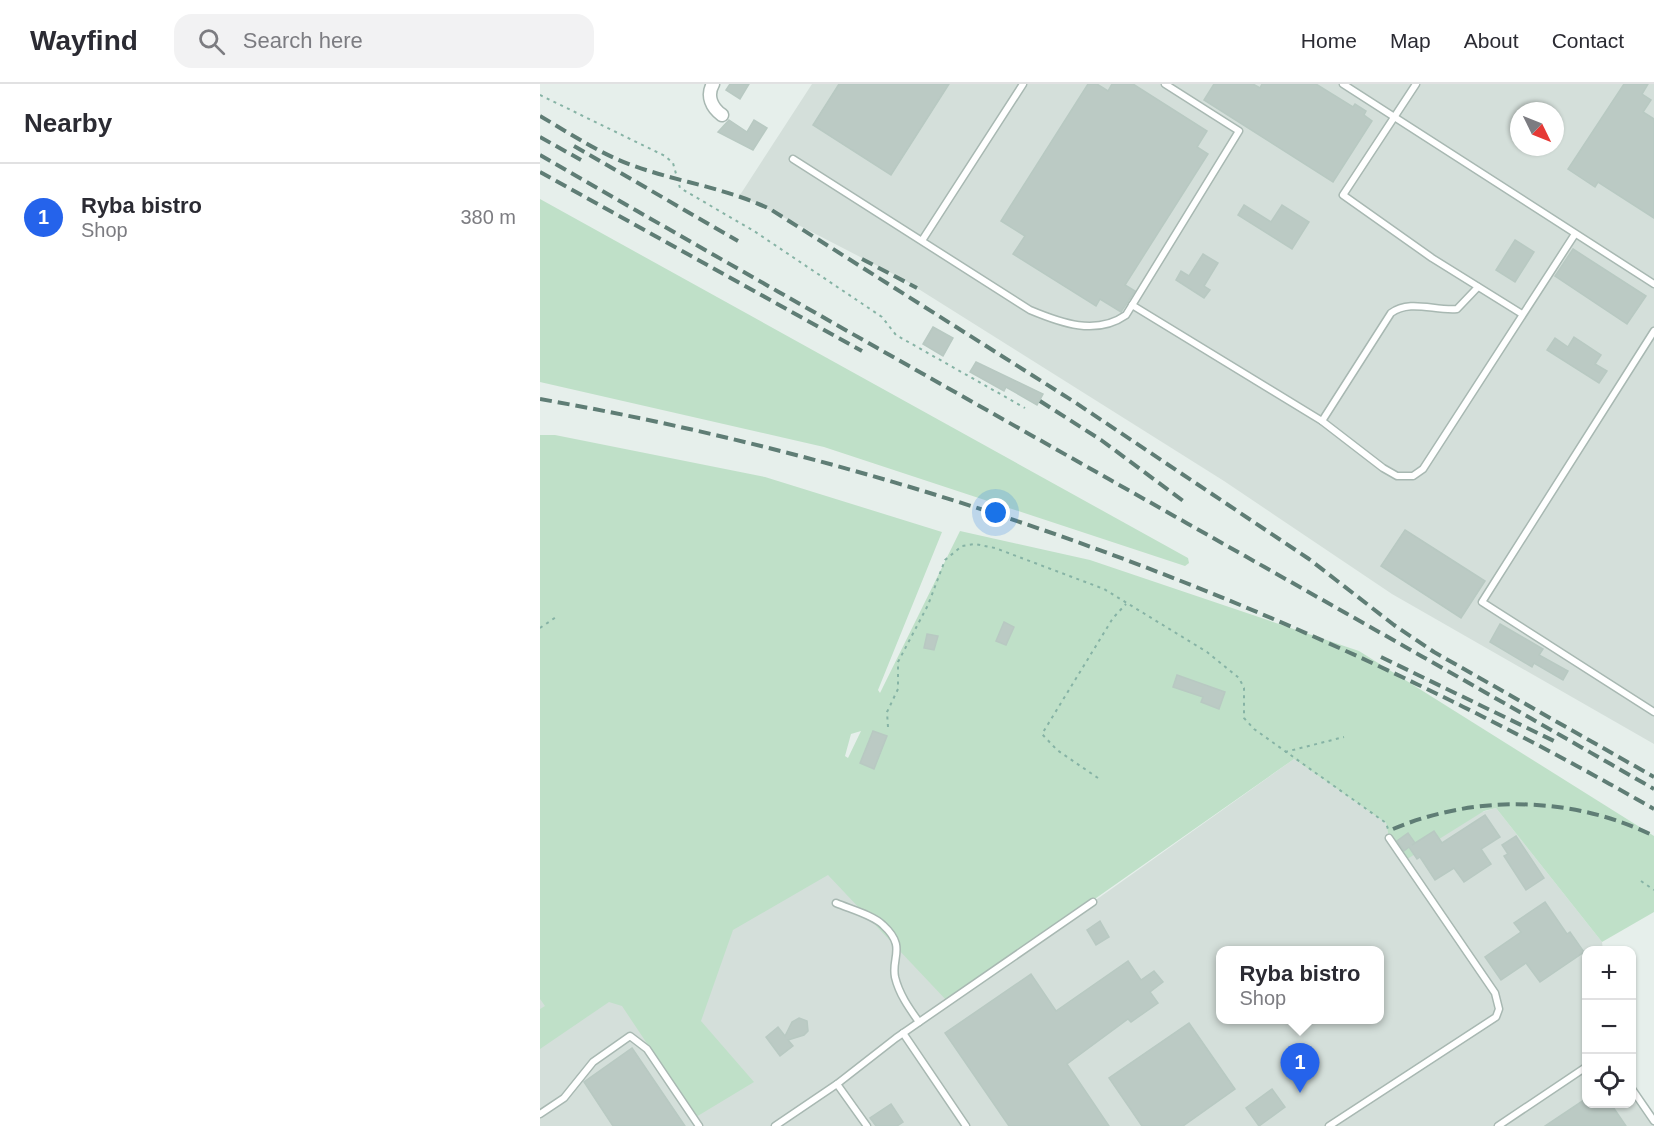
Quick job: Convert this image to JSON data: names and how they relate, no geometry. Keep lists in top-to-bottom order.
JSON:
{
  "north": "bottom right",
  "page": {
    "header": "Wayfind",
    "search": "Search here",
    "nav": [
      "Home",
      "Map",
      "About",
      "Contact"
    ],
    "heading": "Nearby",
    "list": [
      {
        "mark": "1",
        "name": "Ryba bistro",
        "note": "Shop",
        "value": "380 m"
      }
    ],
    "map_buttons": ["+", "−"],
    "popup": ["Ryba bistro", "Shop"],
    "pins": "1"
  }
}
